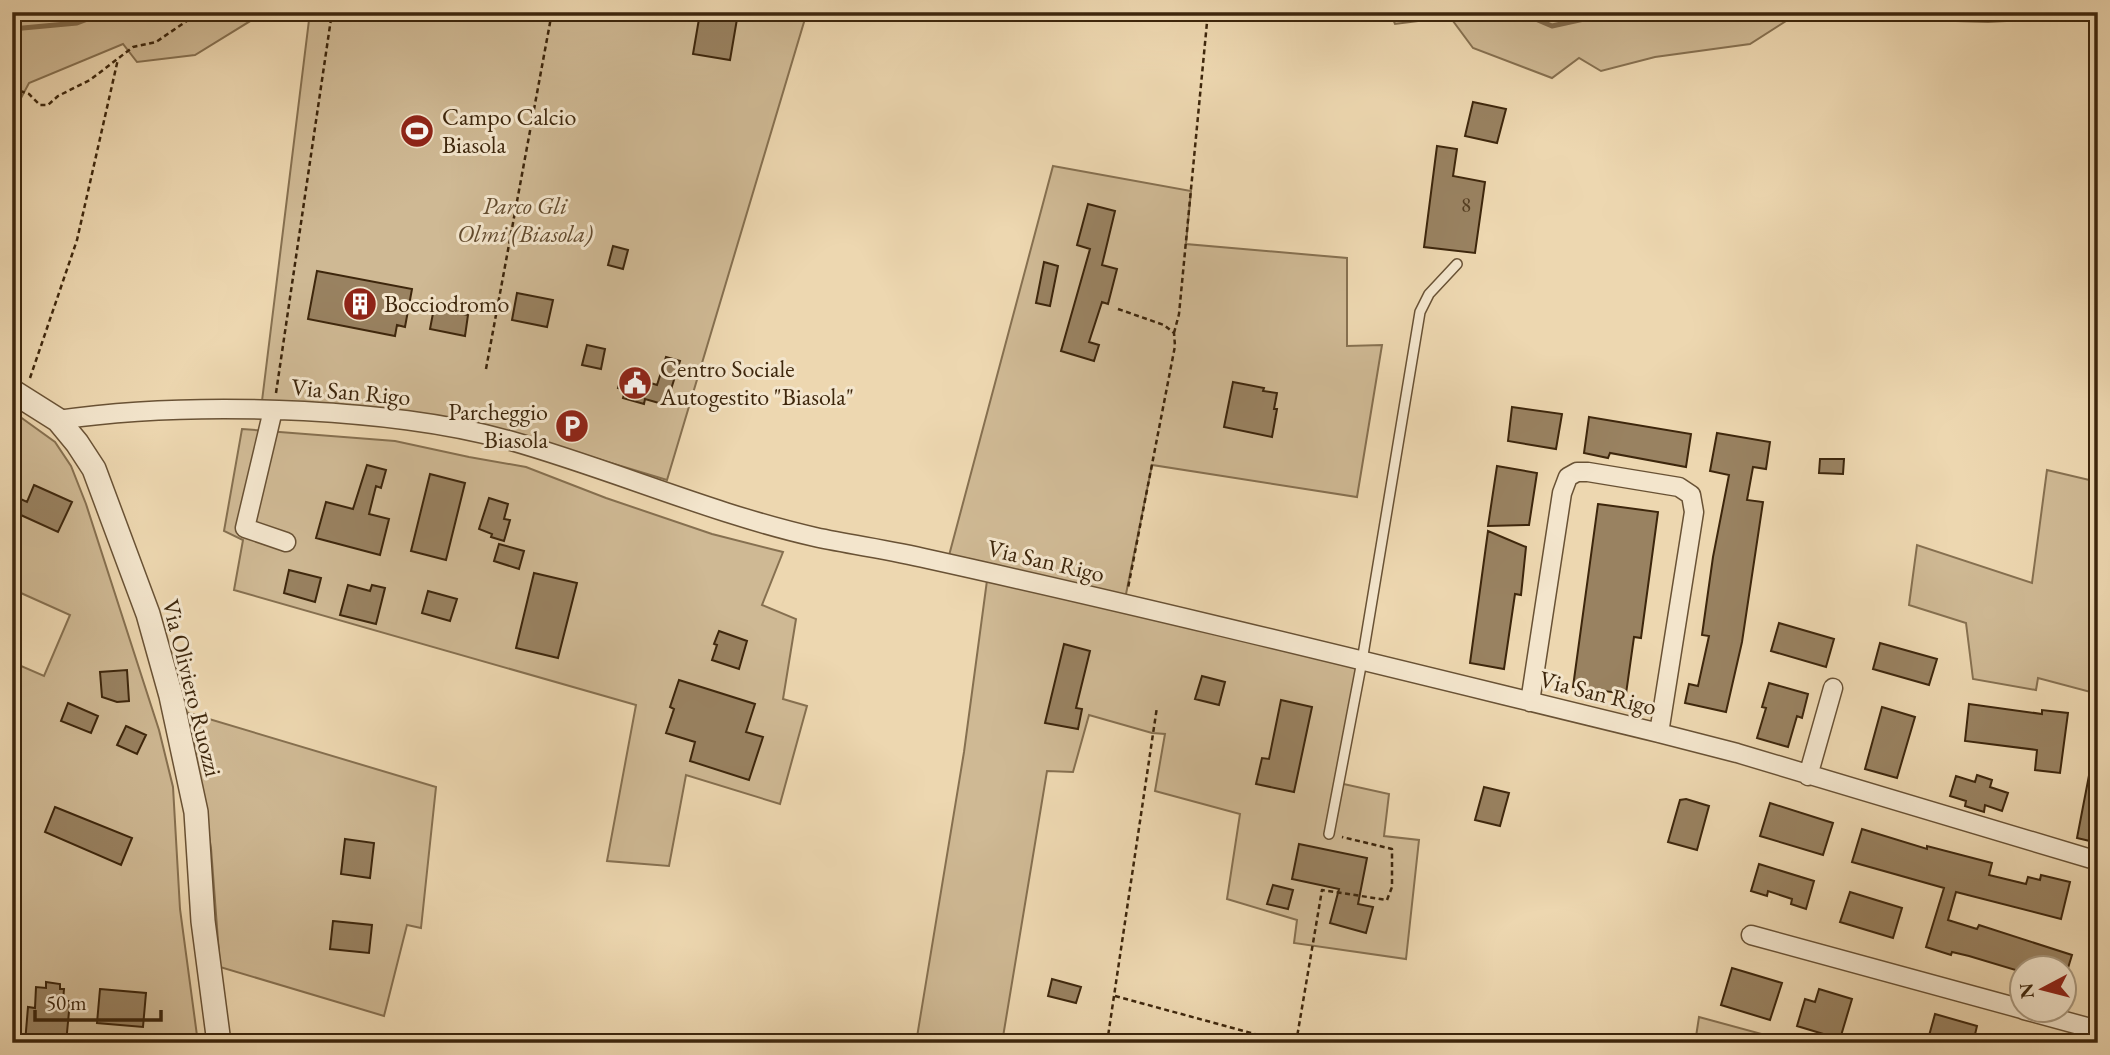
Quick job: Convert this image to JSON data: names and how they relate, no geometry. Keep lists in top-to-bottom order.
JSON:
{
  "streets": {
    "street": ["Via San Rigo", "Via Oliviero Ruozzi"]
  },
  "crossings": [
    ["Via San Rigo", "Via Oliviero Ruozzi"]
  ],
  "parks": ["Parco Gli Olmi (Biasola)"],
  "places": {
    "sports": ["Campo Calcio Biasola"],
    "building": ["Bocciodromo"],
    "public building": ["Centro Sociale Autogestito \"Biasola\""],
    "parking": ["Parcheggio Biasola"]
  },
  "house_numbers": ["8"],
  "scale_bar": "50 m",
  "north": "left"
}
